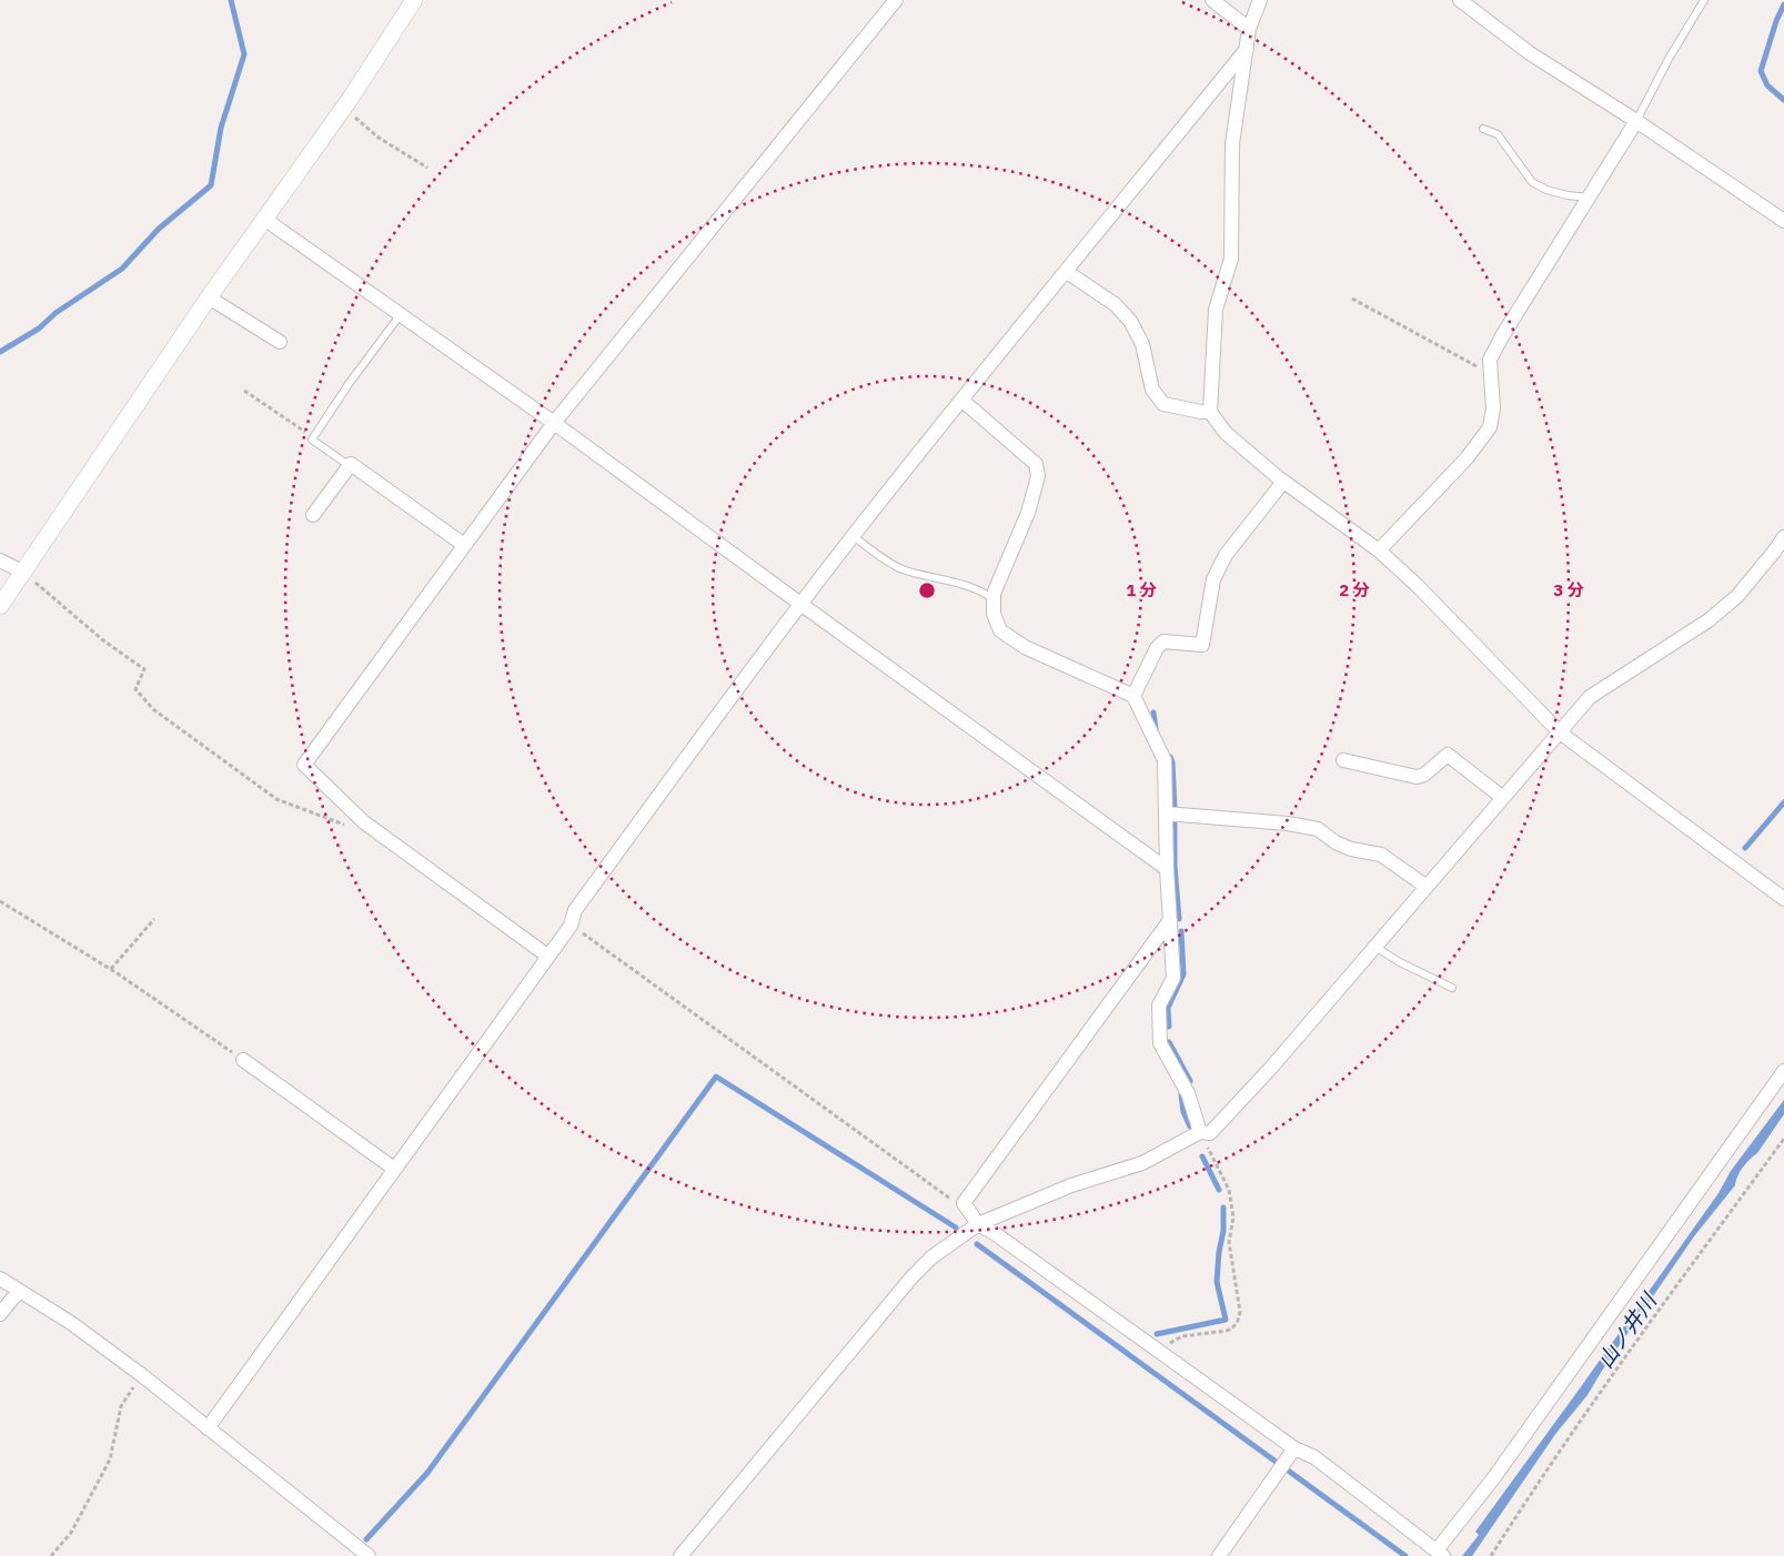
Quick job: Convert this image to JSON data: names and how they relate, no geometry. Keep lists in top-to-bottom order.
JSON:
{
  "water": ["山ノ井川"],
  "rings": ["1 分", "2 分", "3 分"]
}
